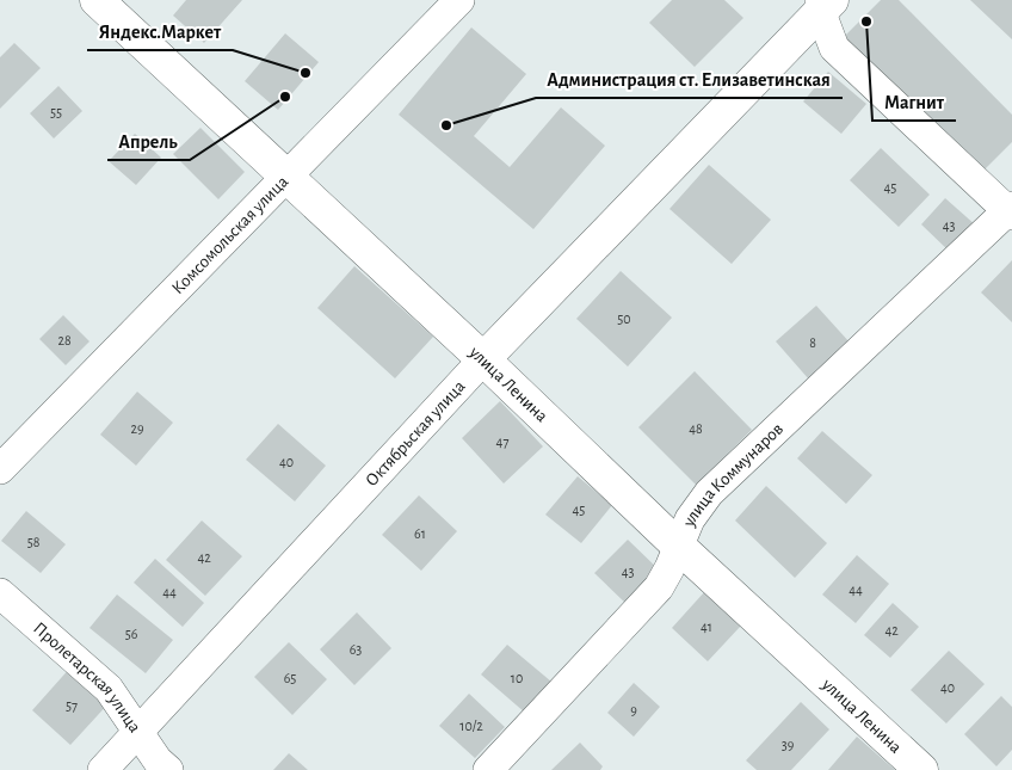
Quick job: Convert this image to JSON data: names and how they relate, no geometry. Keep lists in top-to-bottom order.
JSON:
{
  "streets": {
    "street": [
      "Комсомольская улица",
      "улица Ленина",
      "Октябрьская улица",
      "улица Коммунаров",
      "Пролетарская улица"
    ]
  },
  "crossings": [
    ["Комсомольская улица", "улица Ленина"],
    ["улица Ленина", "Октябрьская улица"],
    ["улица Ленина", "улица Коммунаров"],
    ["Октябрьская улица", "Пролетарская улица"]
  ],
  "places": [
    "Магнит",
    "Яндекс.Маркет",
    "Апрель",
    "Администрация ст. Елизаветинская"
  ],
  "house_numbers": [
    "55",
    "45",
    "43",
    "50",
    "28",
    "8",
    "29",
    "48",
    "47",
    "40",
    "45",
    "61",
    "58",
    "42",
    "43",
    "44",
    "44",
    "41",
    "42",
    "56",
    "63",
    "65",
    "10",
    "40",
    "57",
    "9",
    "10/2",
    "39"
  ]
}
